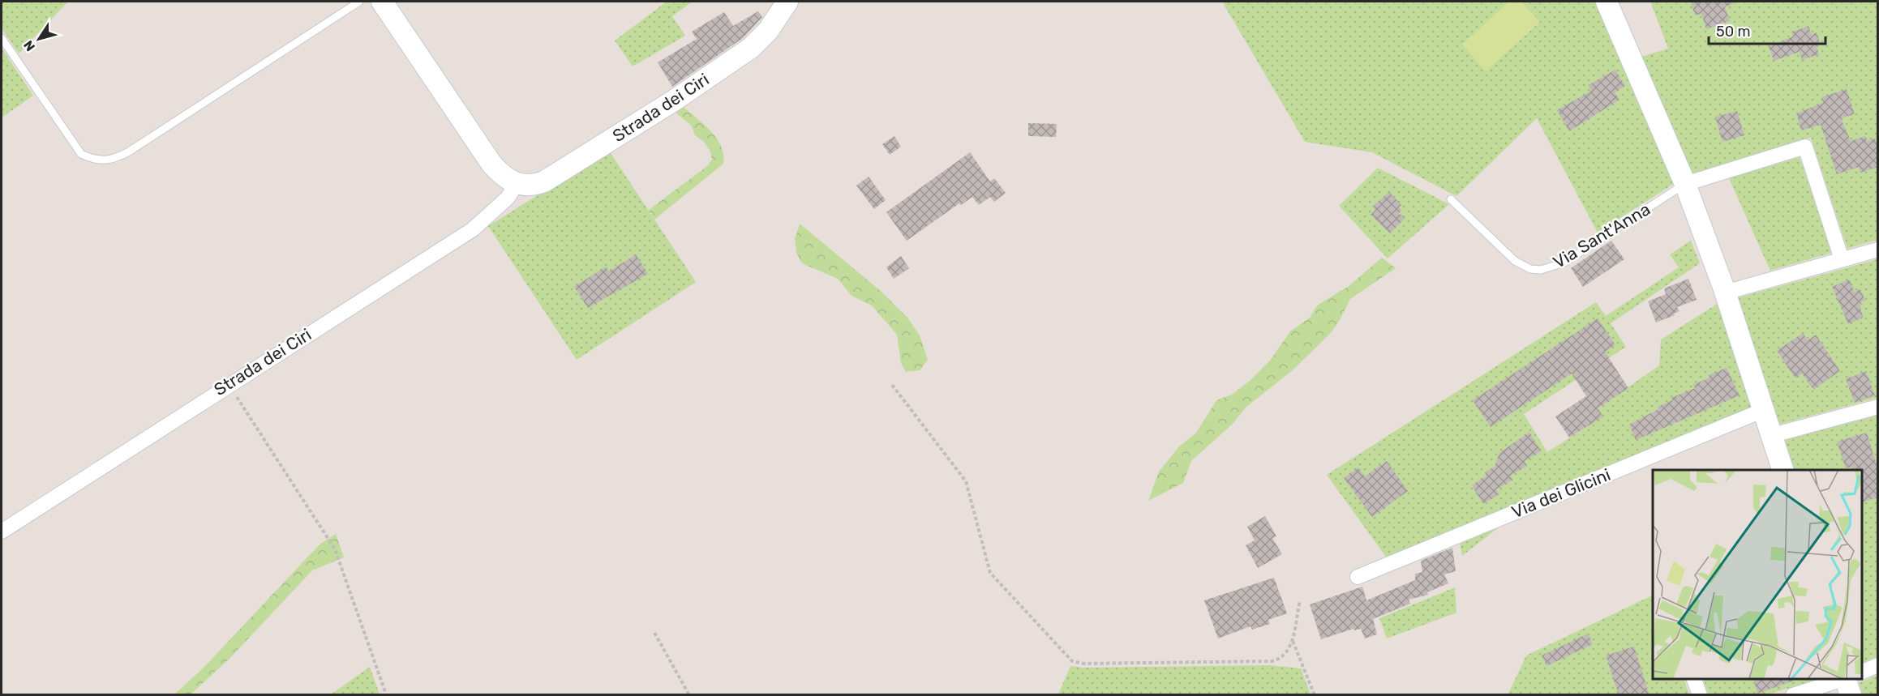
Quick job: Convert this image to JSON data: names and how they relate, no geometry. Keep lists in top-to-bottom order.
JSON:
{
  "streets": {
    "street": ["Strada dei Ciri", "Via Sant'Anna", "Via dei Glicini"]
  },
  "scale_bar": "50 m",
  "north": "bottom left"
}
